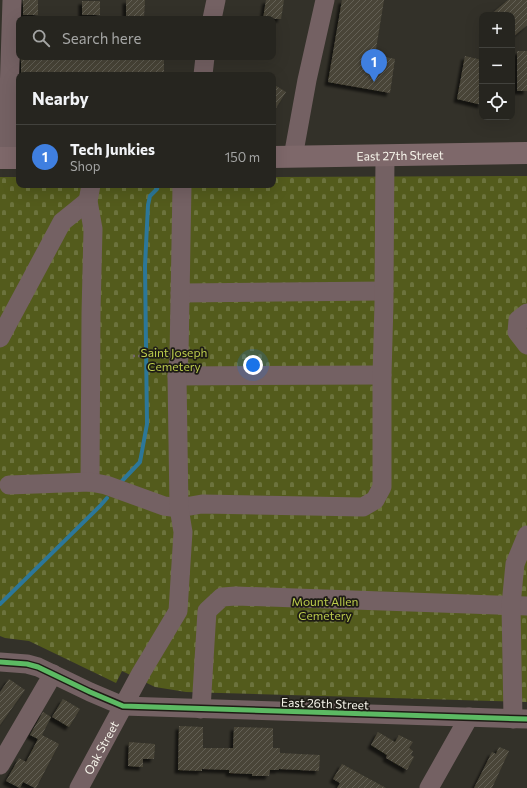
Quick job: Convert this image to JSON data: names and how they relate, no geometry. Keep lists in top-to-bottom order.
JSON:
{
  "streets": {
    "main road": ["East 27th Street"],
    "street": ["East 26th Street", "Oak Street"]
  },
  "crossings": [
    ["East 26th Street", "Oak Street"]
  ],
  "parks": ["Saint Joseph Cemetery", "Mount Allen Cemetery"],
  "page": {
    "map_buttons": ["+", "−"],
    "search": "Search here",
    "pins": "1",
    "heading": "Nearby",
    "list": [
      {
        "mark": "1",
        "name": "Tech Junkies",
        "note": "Shop",
        "value": "150 m"
      }
    ]
  }
}
